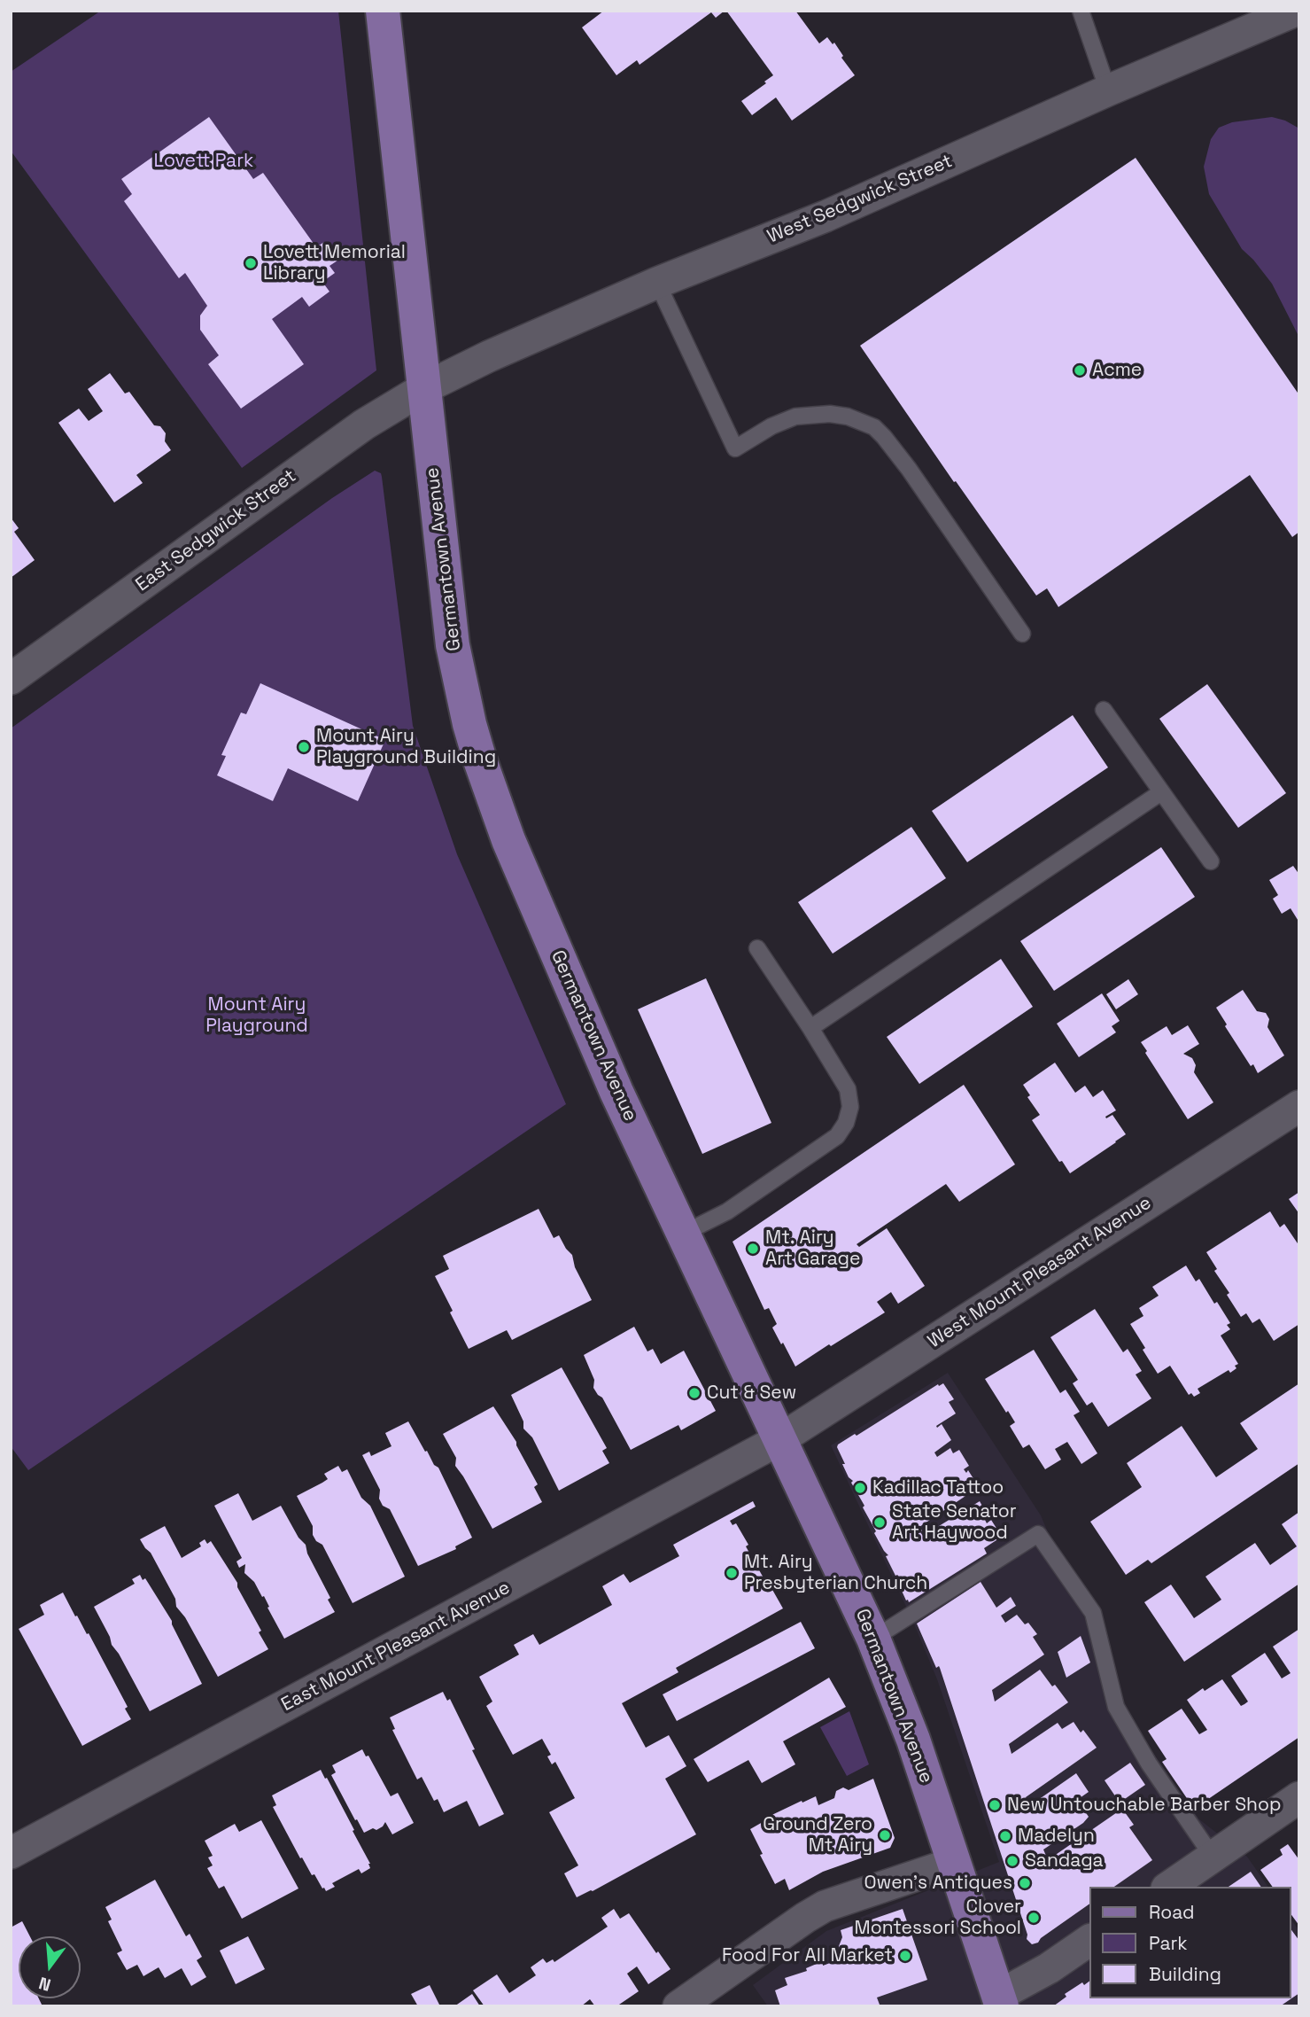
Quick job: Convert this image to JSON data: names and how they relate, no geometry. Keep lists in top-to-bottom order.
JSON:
{
  "streets": {
    "main road": ["Germantown Avenue"],
    "street": [
      "West Sedgwick Street",
      "East Sedgwick Street",
      "West Mount Pleasant Avenue",
      "East Mount Pleasant Avenue"
    ]
  },
  "crossings": [
    ["West Sedgwick Street", "East Sedgwick Street"],
    ["West Sedgwick Street", "Germantown Avenue"],
    ["East Sedgwick Street", "Germantown Avenue"],
    ["Germantown Avenue", "West Mount Pleasant Avenue"],
    ["Germantown Avenue", "East Mount Pleasant Avenue"],
    ["West Mount Pleasant Avenue", "East Mount Pleasant Avenue"]
  ],
  "parks": ["Lovett Park", "Mount Airy Playground"],
  "places": [
    "Lovett Memorial Library",
    "Acme",
    "Mount Airy Playground Building",
    "Mt. Airy Art Garage",
    "Cut & Sew",
    "Kadillac Tattoo",
    "State Senator Art Haywood",
    "Mt. Airy Presbyterian Church",
    "New Untouchable Barber Shop",
    "Ground Zero Mt Airy",
    "Madelyn",
    "Sandaga",
    "Owen's Antiques",
    "Clover Montessori School",
    "Food For All Market"
  ],
  "legend": ["Road", "Park", "Building"],
  "north": "bottom"
}
